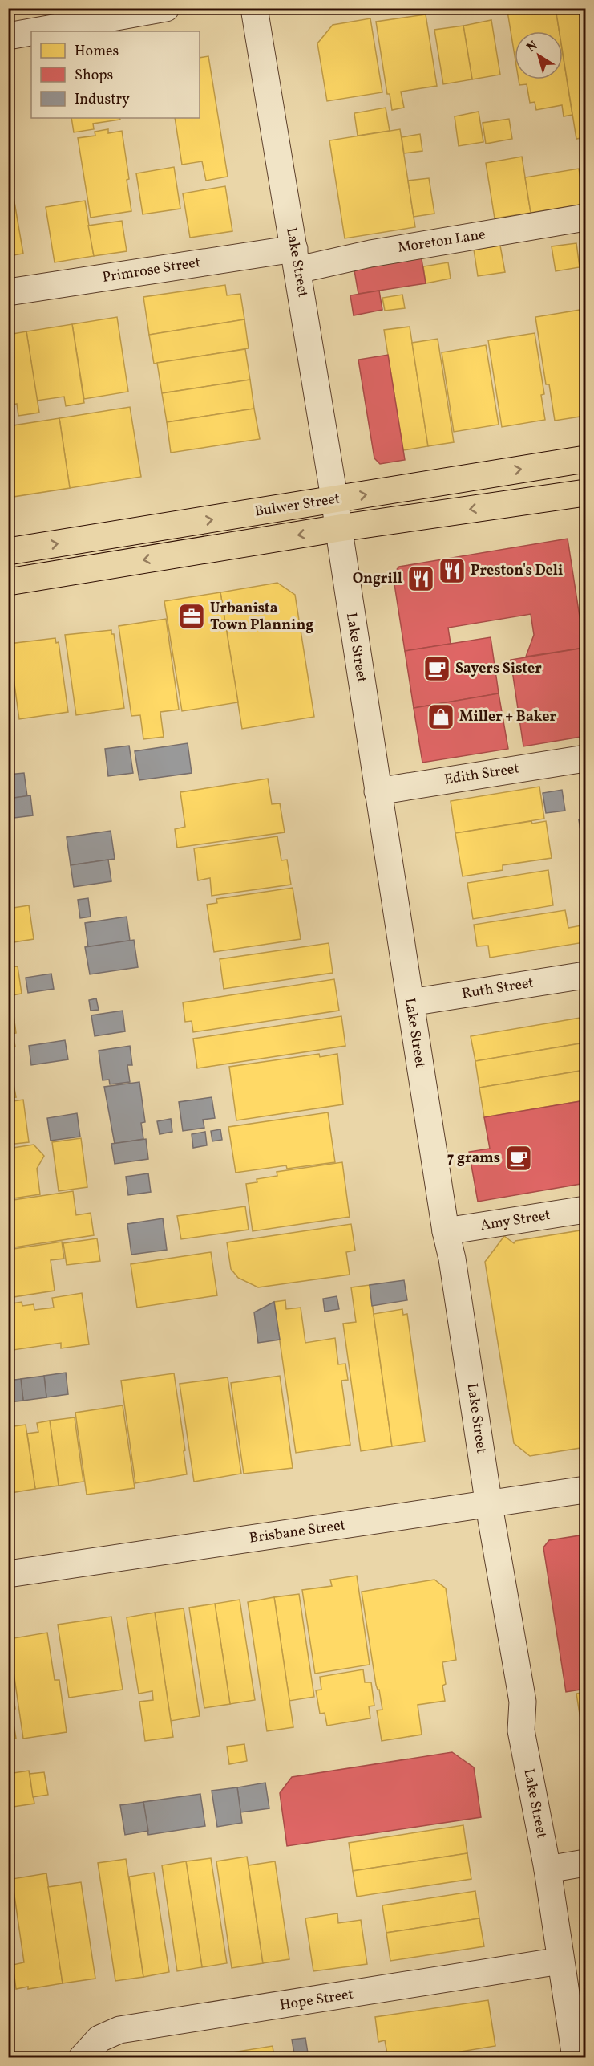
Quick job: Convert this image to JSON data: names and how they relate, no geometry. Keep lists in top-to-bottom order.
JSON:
{
  "streets": {
    "main road": ["Bulwer Street"],
    "street": [
      "Moreton Lane",
      "Lake Street",
      "Primrose Street",
      "Edith Street",
      "Ruth Street",
      "Amy Street",
      "Brisbane Street",
      "Hope Street"
    ]
  },
  "crossings": [
    ["Moreton Lane", "Lake Street"],
    ["Moreton Lane", "Primrose Street"],
    ["Lake Street", "Primrose Street"],
    ["Lake Street", "Bulwer Street"],
    ["Lake Street", "Edith Street"],
    ["Lake Street", "Ruth Street"],
    ["Lake Street", "Amy Street"],
    ["Lake Street", "Brisbane Street"],
    ["Lake Street", "Hope Street"]
  ],
  "places": {
    "restaurant": ["Preston's Deli", "Ongrill"],
    "office": ["Urbanista Town Planning"],
    "cafe": ["Sayers Sister", "7 grams"],
    "shop": ["Miller + Baker"]
  },
  "legend": ["Homes", "Shops", "Industry"],
  "north": "top left"
}
